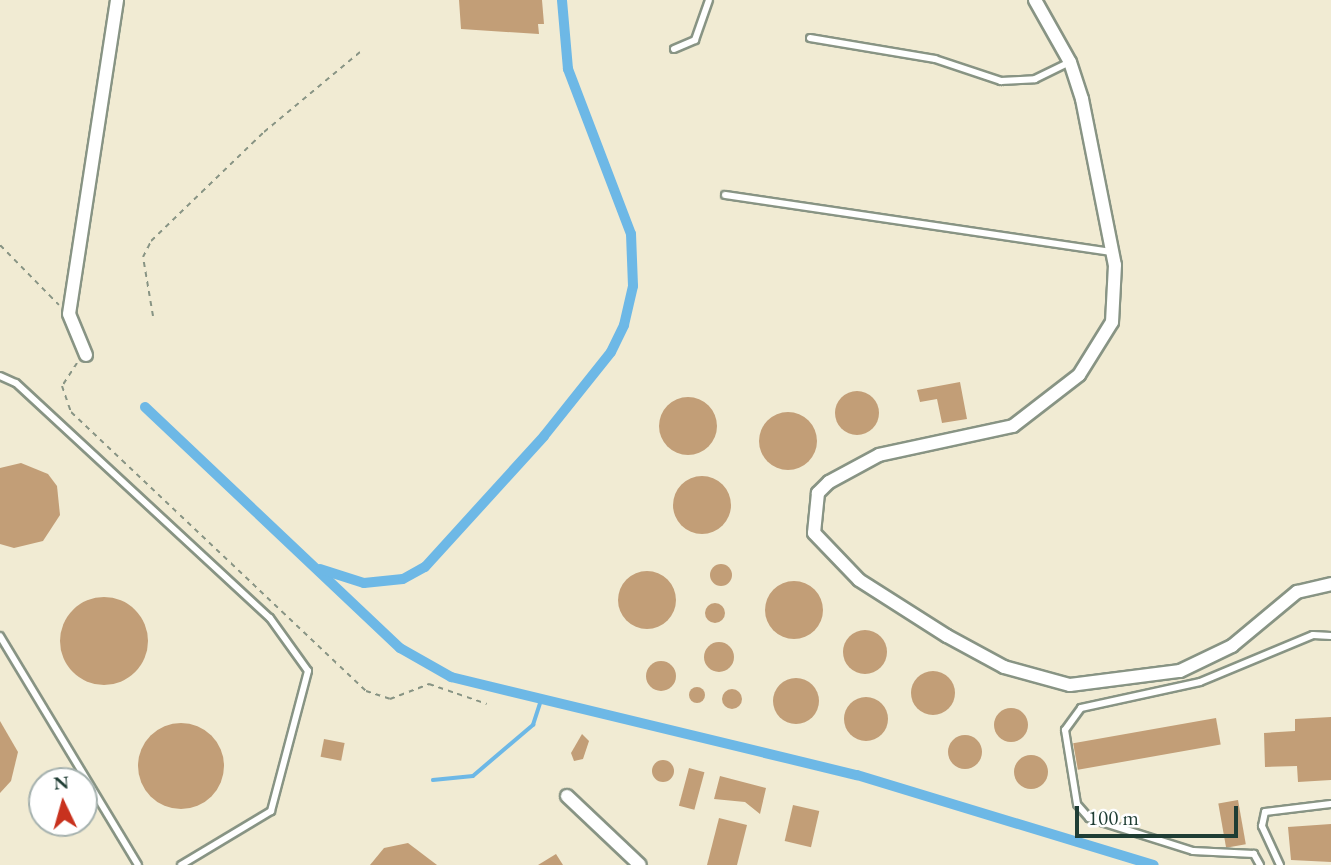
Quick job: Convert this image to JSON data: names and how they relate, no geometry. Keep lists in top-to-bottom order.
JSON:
{
  "scale_bar": "100 m",
  "north": "top"
}
